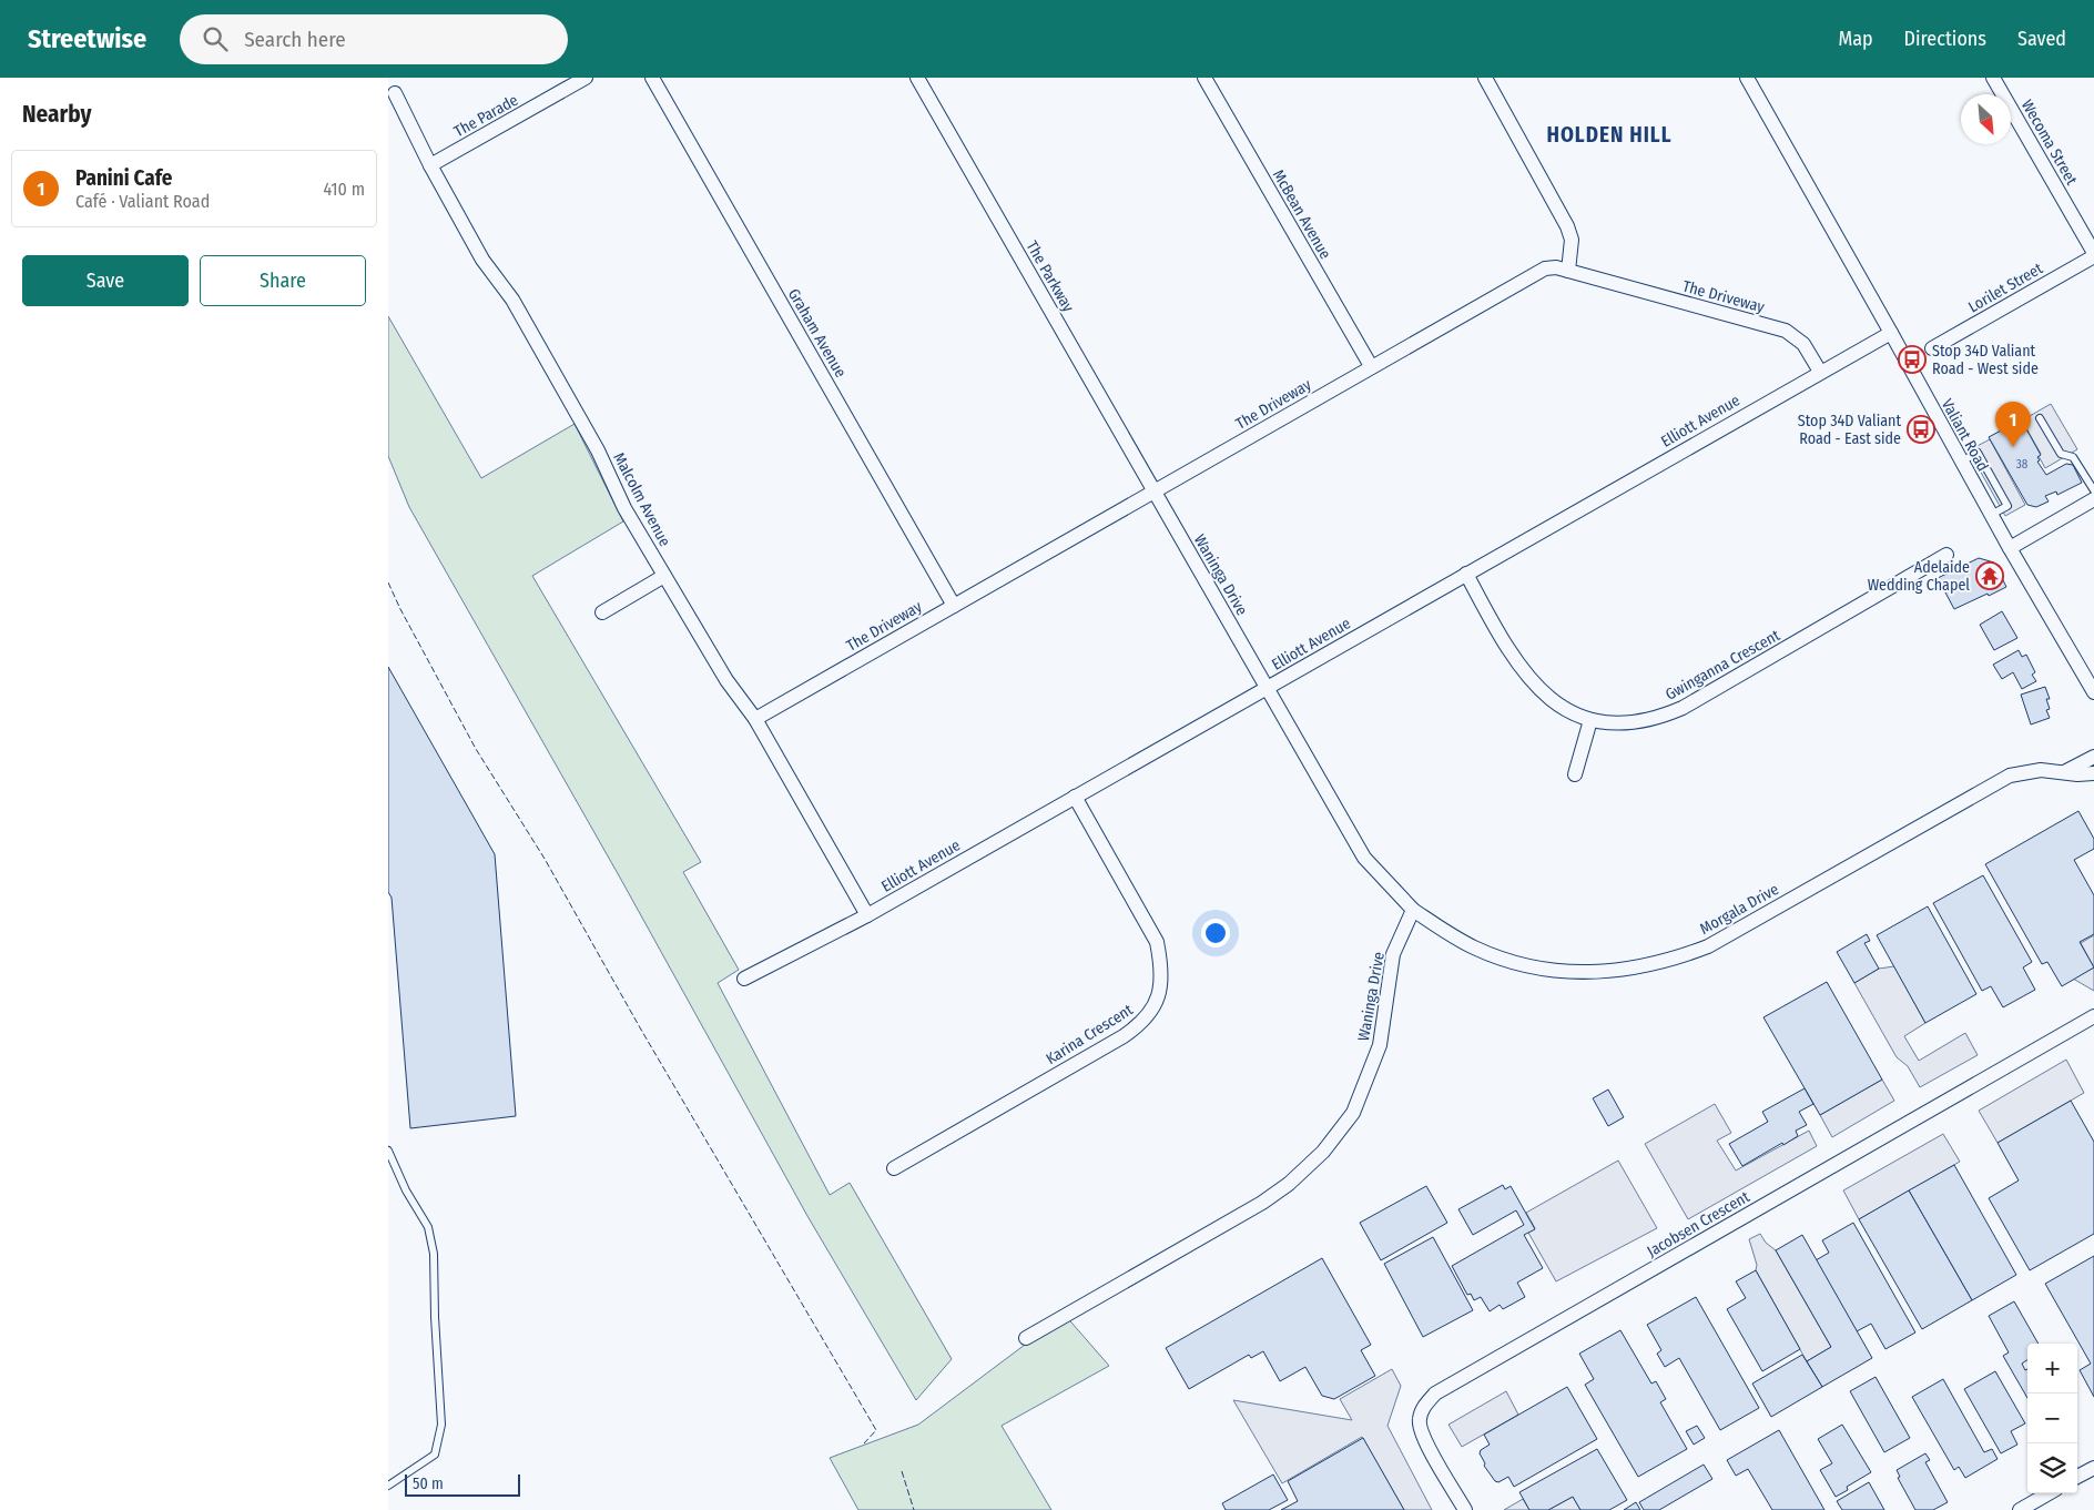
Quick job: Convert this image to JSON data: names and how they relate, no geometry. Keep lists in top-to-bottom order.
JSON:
{
  "streets": {
    "street": [
      "The Parade",
      "Wecoma Street",
      "McBean Avenue",
      "The Parkway",
      "Lorilet Street",
      "The Driveway",
      "Graham Avenue",
      "Elliott Avenue",
      "Valiant Road",
      "Malcolm Avenue",
      "Waninga Drive",
      "Gwinganna Crescent",
      "Morgala Drive",
      "Karina Crescent",
      "Jacobsen Crescent"
    ]
  },
  "crossings": [
    ["The Parade", "Malcolm Avenue"],
    ["Wecoma Street", "Lorilet Street"],
    ["McBean Avenue", "The Driveway"],
    ["The Parkway", "The Driveway"],
    ["The Parkway", "Waninga Drive"],
    ["The Driveway", "Graham Avenue"],
    ["The Driveway", "Elliott Avenue"],
    ["The Driveway", "Malcolm Avenue"],
    ["The Driveway", "Waninga Drive"],
    ["Elliott Avenue", "Valiant Road"],
    ["Elliott Avenue", "Malcolm Avenue"],
    ["Elliott Avenue", "Waninga Drive"],
    ["Elliott Avenue", "Gwinganna Crescent"],
    ["Elliott Avenue", "Karina Crescent"],
    ["Waninga Drive", "Morgala Drive"]
  ],
  "districts": ["HOLDEN HILL"],
  "places": {
    "bus stop": ["Stop 34D Valiant Road - West side", "Stop 34D Valiant Road - East side"],
    "temple": ["Adelaide Wedding Chapel"]
  },
  "house_numbers": ["38"],
  "scale_bar": "50 m",
  "north": "bottom right",
  "page": {
    "header": "Streetwise",
    "search": "Search here",
    "nav": ["Map", "Directions", "Saved"],
    "heading": "Nearby",
    "list": [
      {
        "mark": "1",
        "name": "Panini Cafe",
        "note": "Café · Valiant Road",
        "value": "410 m"
      }
    ],
    "buttons": ["Save", "Share"],
    "pins": "1",
    "map_buttons": ["+", "−"],
    "scale": "50 m"
  }
}
